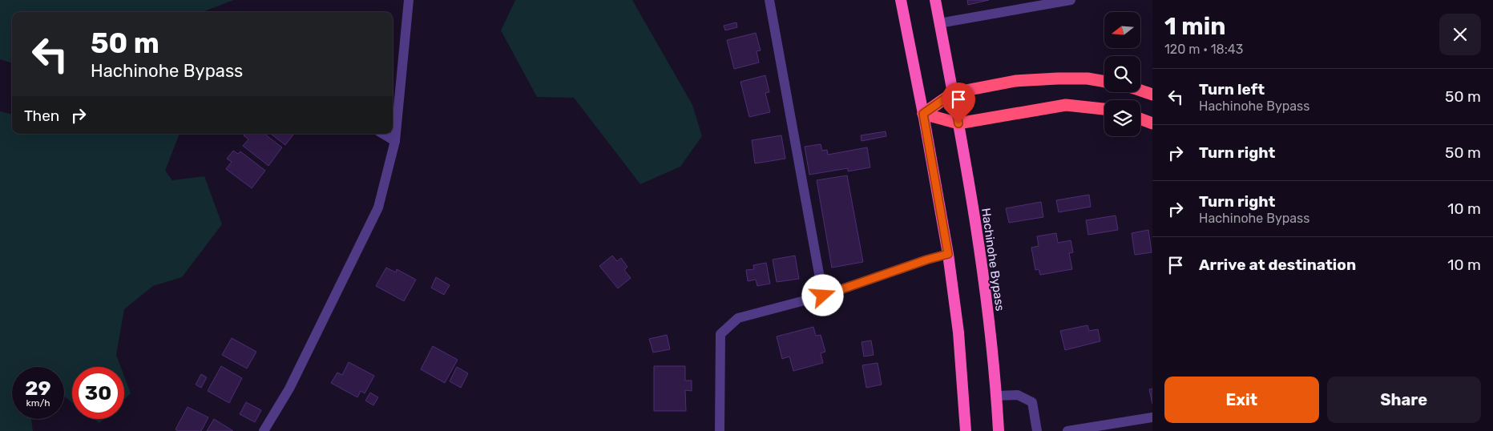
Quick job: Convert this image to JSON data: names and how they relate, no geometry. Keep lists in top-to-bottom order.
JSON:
{
  "streets": {
    "highway": ["Hachinohe Bypass"]
  },
  "north": "left",
  "page": {
    "heading": ["1 min", "120 m · 18:43"],
    "turn": ["50 m", "Hachinohe Bypass"],
    "list": [
      {
        "name": "Turn left",
        "note": "Hachinohe Bypass",
        "value": "50 m"
      },
      {
        "name": "Turn right",
        "value": "50 m"
      },
      {
        "name": "Turn right",
        "note": "Hachinohe Bypass",
        "value": "10 m"
      },
      {
        "name": "Arrive at destination",
        "value": "10 m"
      }
    ],
    "then": "Then",
    "speed": "29 km/h",
    "limit": "30",
    "buttons": ["Exit", "Share"]
  }
}
